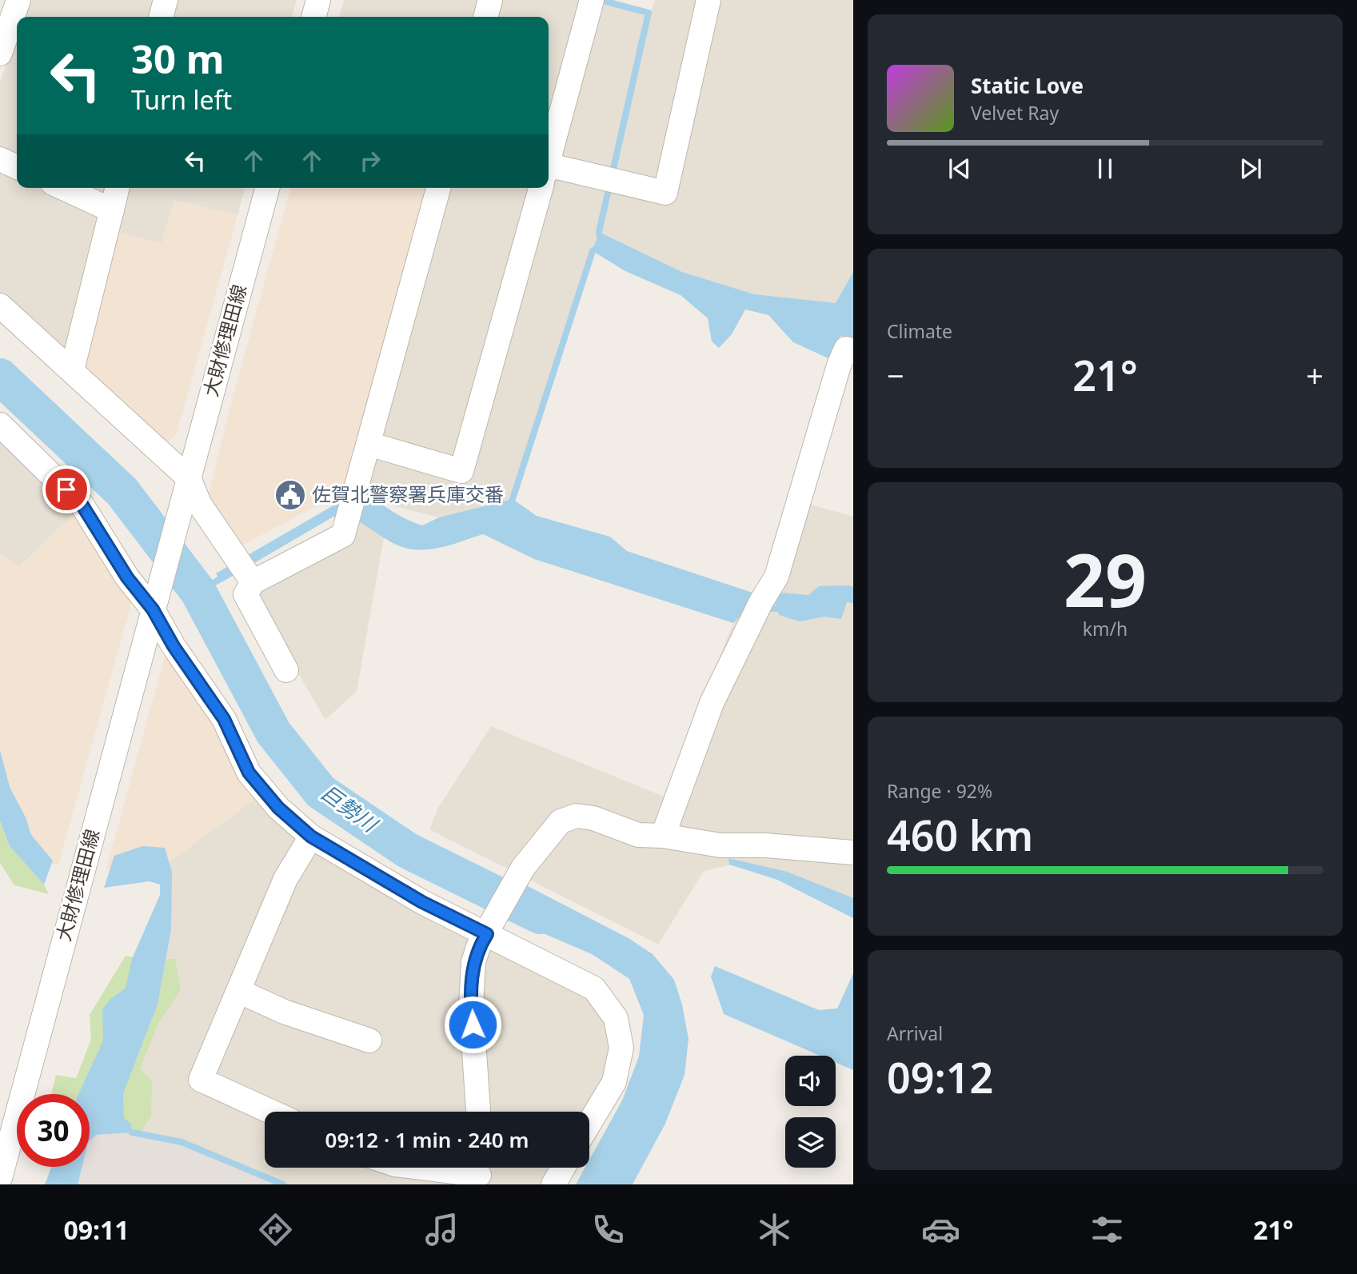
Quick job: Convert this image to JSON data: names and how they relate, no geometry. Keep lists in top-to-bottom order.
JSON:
{
  "streets": {
    "street": ["大財修理田線"]
  },
  "water": ["巨勢川"],
  "places": {
    "public building": ["佐賀北警察署兵庫交番"]
  },
  "page": {
    "turn": ["30 m", "Turn left"],
    "song": ["Static Love", "Velvet Ray"],
    "tile": [
      "Climate",
      ["29", "km/h"],
      ["Range · 92%", "460 km"],
      ["Arrival", "09:12"]
    ],
    "heat": ["−", "21°", "+"],
    "limit": "30",
    "trip": "09:12 · 1 min · 240 m",
    "tabs": ["09:11", "21°"]
  }
}
